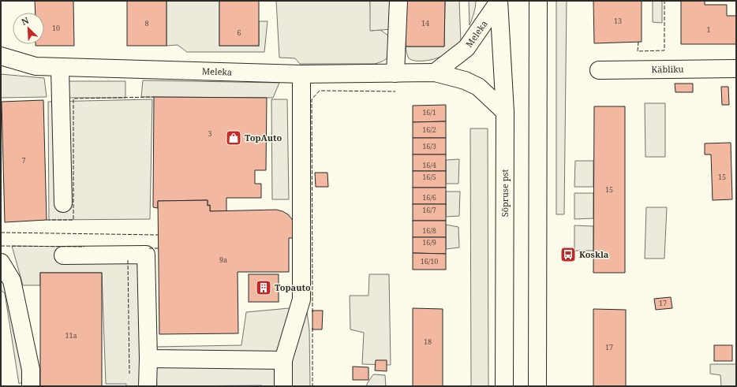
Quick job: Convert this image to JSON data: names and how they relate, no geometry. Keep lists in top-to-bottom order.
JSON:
{
  "streets": {
    "main road": ["Meleka", "Käbliku", "Sõpruse pst"]
  },
  "crossings": [
    ["Meleka", "Sõpruse pst"]
  ],
  "places": {
    "shop": ["TopAuto"],
    "bus stop": ["Koskla"],
    "building": ["Topauto"]
  },
  "house_numbers": [
    "13",
    "8",
    "14",
    "10",
    "1",
    "6",
    "16/1",
    "16/2",
    "3",
    "16/3",
    "7",
    "16/4",
    "16/5",
    "15",
    "15",
    "16/6",
    "16/7",
    "16/8",
    "16/9",
    "9a",
    "16/10",
    "17",
    "11a",
    "18",
    "17"
  ],
  "north": "top left"
}
